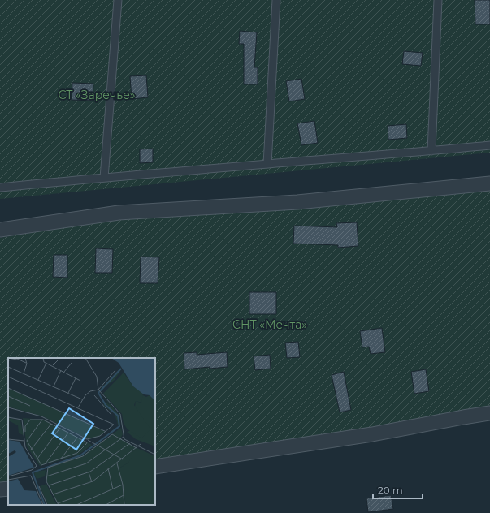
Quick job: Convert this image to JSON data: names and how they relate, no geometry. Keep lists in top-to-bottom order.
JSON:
{
  "parks": ["СТ «Заречье»", "СНТ «Мечта»"],
  "scale_bar": "20 m"
}
